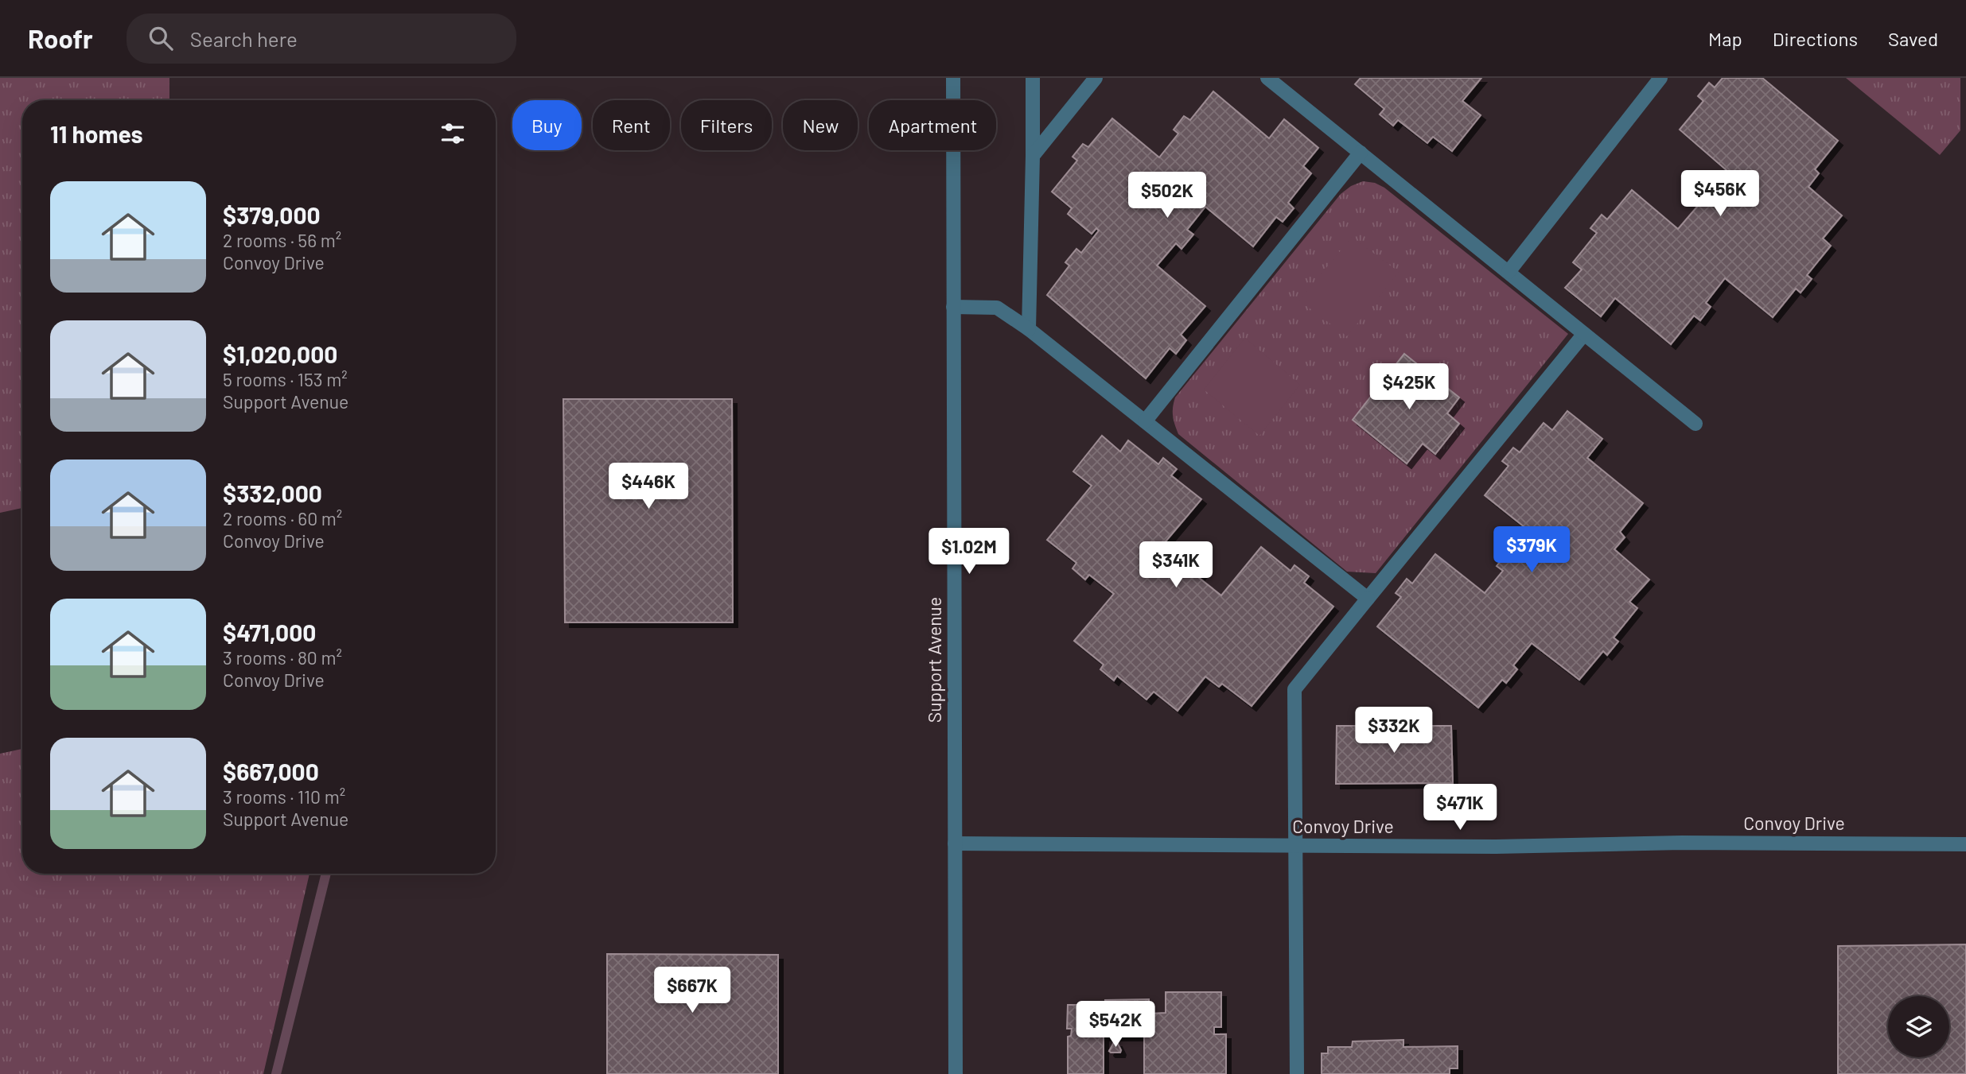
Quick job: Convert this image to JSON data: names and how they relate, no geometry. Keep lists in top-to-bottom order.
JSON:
{
  "streets": {
    "street": ["Support Avenue", "Convoy Drive"]
  },
  "crossings": [
    ["Support Avenue", "Convoy Drive"]
  ],
  "page": {
    "header": "Roofr",
    "search": "Search here",
    "nav": ["Map", "Directions", "Saved"],
    "chip": [
      "Buy",
      "Rent",
      "Filters",
      "New",
      "Apartment"
    ],
    "heading": "11 homes",
    "list": [
      {
        "name": "$379,000",
        "note": "2 rooms · 56 m² · Convoy Drive"
      },
      {
        "name": "$1,020,000",
        "note": "5 rooms · 153 m² · Support Avenue"
      },
      {
        "name": "$332,000",
        "note": "2 rooms · 60 m² · Convoy Drive"
      },
      {
        "name": "$471,000",
        "note": "3 rooms · 80 m² · Convoy Drive"
      },
      {
        "name": "$667,000",
        "note": "3 rooms · 110 m² · Support Avenue"
      }
    ],
    "price": [
      "$456K",
      "$502K",
      "$425K",
      "$446K",
      "$379K",
      "$1.02M",
      "$341K",
      "$332K",
      "$471K",
      "$667K",
      "$542K"
    ]
  }
}
